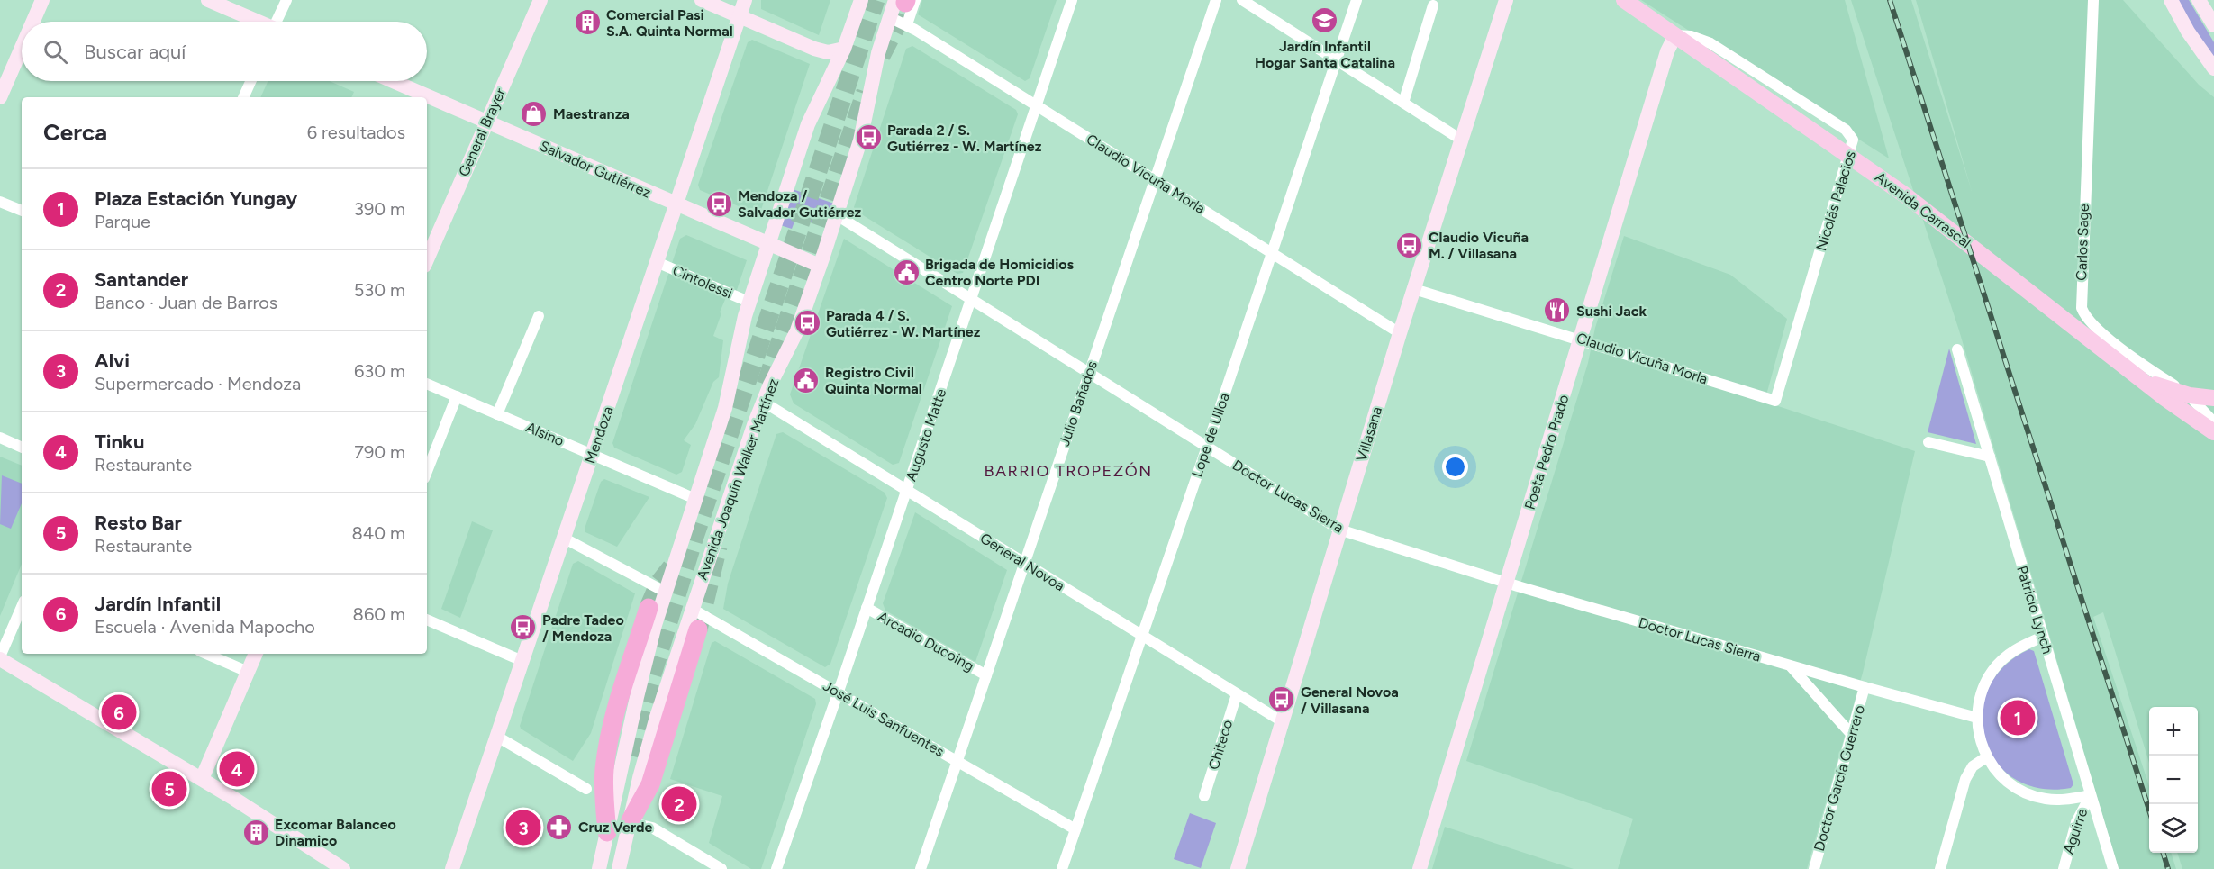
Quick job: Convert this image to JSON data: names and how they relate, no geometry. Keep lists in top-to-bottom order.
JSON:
{
  "streets": {
    "main road": ["Avenida Carrascal"],
    "street": [
      "General Brayer",
      "Salvador Gutiérrez",
      "Claudio Vicuña Morla",
      "Nicolás Palacios",
      "Carlos Sage",
      "Cintolessi",
      "Julio Bañados",
      "Alsino",
      "Villasana",
      "Mendoza",
      "Augusto Matte",
      "Lope de Ulloa",
      "Poeta Pedro Prado",
      "Avenida Joaquín Walker Martínez",
      "Doctor Lucas Sierra",
      "General Novoa",
      "Patricio Lynch",
      "Arcadio Ducoing",
      "José Luis Sanfuentes",
      "Chiteco",
      "Doctor García Guerrero",
      "Aguirre"
    ]
  },
  "crossings": [
    ["General Brayer", "Salvador Gutiérrez"],
    ["Salvador Gutiérrez", "Mendoza"],
    ["Salvador Gutiérrez", "Avenida Joaquín Walker Martínez"],
    ["Claudio Vicuña Morla", "Nicolás Palacios"],
    ["Claudio Vicuña Morla", "Julio Bañados"],
    ["Claudio Vicuña Morla", "Villasana"],
    ["Claudio Vicuña Morla", "Augusto Matte"],
    ["Claudio Vicuña Morla", "Lope de Ulloa"],
    ["Claudio Vicuña Morla", "Poeta Pedro Prado"],
    ["Claudio Vicuña Morla", "Avenida Joaquín Walker Martínez"],
    ["Nicolás Palacios", "Avenida Carrascal"],
    ["Nicolás Palacios", "Poeta Pedro Prado"],
    ["Avenida Carrascal", "Carlos Sage"],
    ["Avenida Carrascal", "Poeta Pedro Prado"],
    ["Cintolessi", "Mendoza"],
    ["Julio Bañados", "Doctor Lucas Sierra"],
    ["Julio Bañados", "General Novoa"],
    ["Julio Bañados", "Arcadio Ducoing"],
    ["Julio Bañados", "José Luis Sanfuentes"],
    ["Alsino", "Mendoza"],
    ["Villasana", "Doctor Lucas Sierra"],
    ["Villasana", "General Novoa"],
    ["Augusto Matte", "Doctor Lucas Sierra"],
    ["Augusto Matte", "General Novoa"],
    ["Augusto Matte", "Arcadio Ducoing"],
    ["Augusto Matte", "José Luis Sanfuentes"],
    ["Lope de Ulloa", "Doctor Lucas Sierra"],
    ["Lope de Ulloa", "General Novoa"],
    ["Lope de Ulloa", "José Luis Sanfuentes"],
    ["Poeta Pedro Prado", "Doctor Lucas Sierra"],
    ["Avenida Joaquín Walker Martínez", "Doctor Lucas Sierra"],
    ["Avenida Joaquín Walker Martínez", "General Novoa"],
    ["Avenida Joaquín Walker Martínez", "José Luis Sanfuentes"],
    ["Doctor Lucas Sierra", "Doctor García Guerrero"],
    ["General Novoa", "Chiteco"],
    ["Patricio Lynch", "Aguirre"]
  ],
  "districts": ["BARRIO TROPEZÓN"],
  "places": {
    "school or university": ["Jardín Infantil Hogar Santa Catalina"],
    "building": ["Comercial Pasi S.A. Quinta Normal", "Excomar Balanceo Dinamico"],
    "shop": ["Maestranza"],
    "bus stop": [
      "Parada 2 / S. Gutiérrez - W. Martínez",
      "Mendoza / Salvador Gutiérrez",
      "Claudio Vicuña M. / Villasana",
      "Parada 4 / S. Gutiérrez - W. Martínez",
      "Padre Tadeo / Mendoza",
      "General Novoa / Villasana"
    ],
    "public building": ["Brigada de Homicidios Centro Norte PDI", "Registro Civil Quinta Normal"],
    "restaurant": ["Sushi Jack"],
    "pharmacy": ["Cruz Verde"]
  },
  "page": {
    "search": "Buscar aquí",
    "heading": ["Cerca", "6 resultados"],
    "list": [
      {
        "mark": "1",
        "name": "Plaza Estación Yungay",
        "note": "Parque",
        "value": "390 m"
      },
      {
        "mark": "2",
        "name": "Santander",
        "note": "Banco · Juan de Barros",
        "value": "530 m"
      },
      {
        "mark": "3",
        "name": "Alvi",
        "note": "Supermercado · Mendoza",
        "value": "630 m"
      },
      {
        "mark": "4",
        "name": "Tinku",
        "note": "Restaurante",
        "value": "790 m"
      },
      {
        "mark": "5",
        "name": "Resto Bar",
        "note": "Restaurante",
        "value": "840 m"
      },
      {
        "mark": "6",
        "name": "Jardín Infantil",
        "note": "Escuela · Avenida Mapocho",
        "value": "860 m"
      }
    ],
    "pins": [
      "6",
      "1",
      "4",
      "5",
      "2",
      "3"
    ],
    "map_buttons": ["+", "−"]
  }
}
